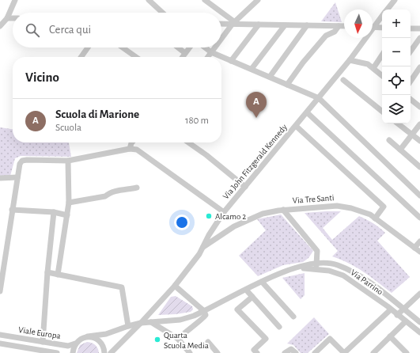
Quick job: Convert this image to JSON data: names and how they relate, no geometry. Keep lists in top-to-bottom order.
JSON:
{
  "streets": {
    "street": [
      "Via John Fitzgerald Kennedy",
      "Via Tre Santi",
      "Via Parrino",
      "Viale Europa"
    ]
  },
  "crossings": [
    ["Via John Fitzgerald Kennedy", "Via Tre Santi"],
    ["Via John Fitzgerald Kennedy", "Via Parrino"]
  ],
  "places": ["Alcamo 2", "Quarta Scuola Media"],
  "north": "bottom",
  "page": {
    "map_buttons": ["+", "−"],
    "search": "Cerca qui",
    "heading": "Vicino",
    "pins": "A",
    "list": [
      {
        "mark": "A",
        "name": "Scuola di Marione",
        "note": "Scuola",
        "value": "180 m"
      }
    ]
  }
}
